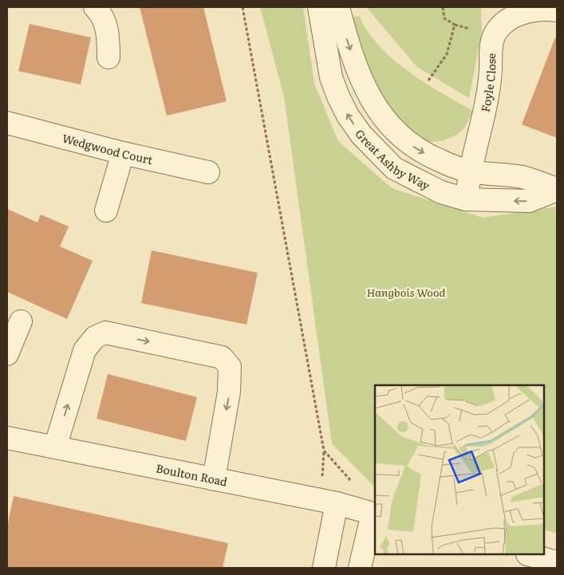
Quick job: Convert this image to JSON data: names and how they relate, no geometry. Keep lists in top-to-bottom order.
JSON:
{
  "streets": {
    "street": [
      "Foyle Close",
      "Wedgwood Court",
      "Great Ashby Way",
      "Boulton Road"
    ]
  },
  "crossings": [
    ["Foyle Close", "Great Ashby Way"]
  ],
  "parks": ["Hangbois Wood"]
}
